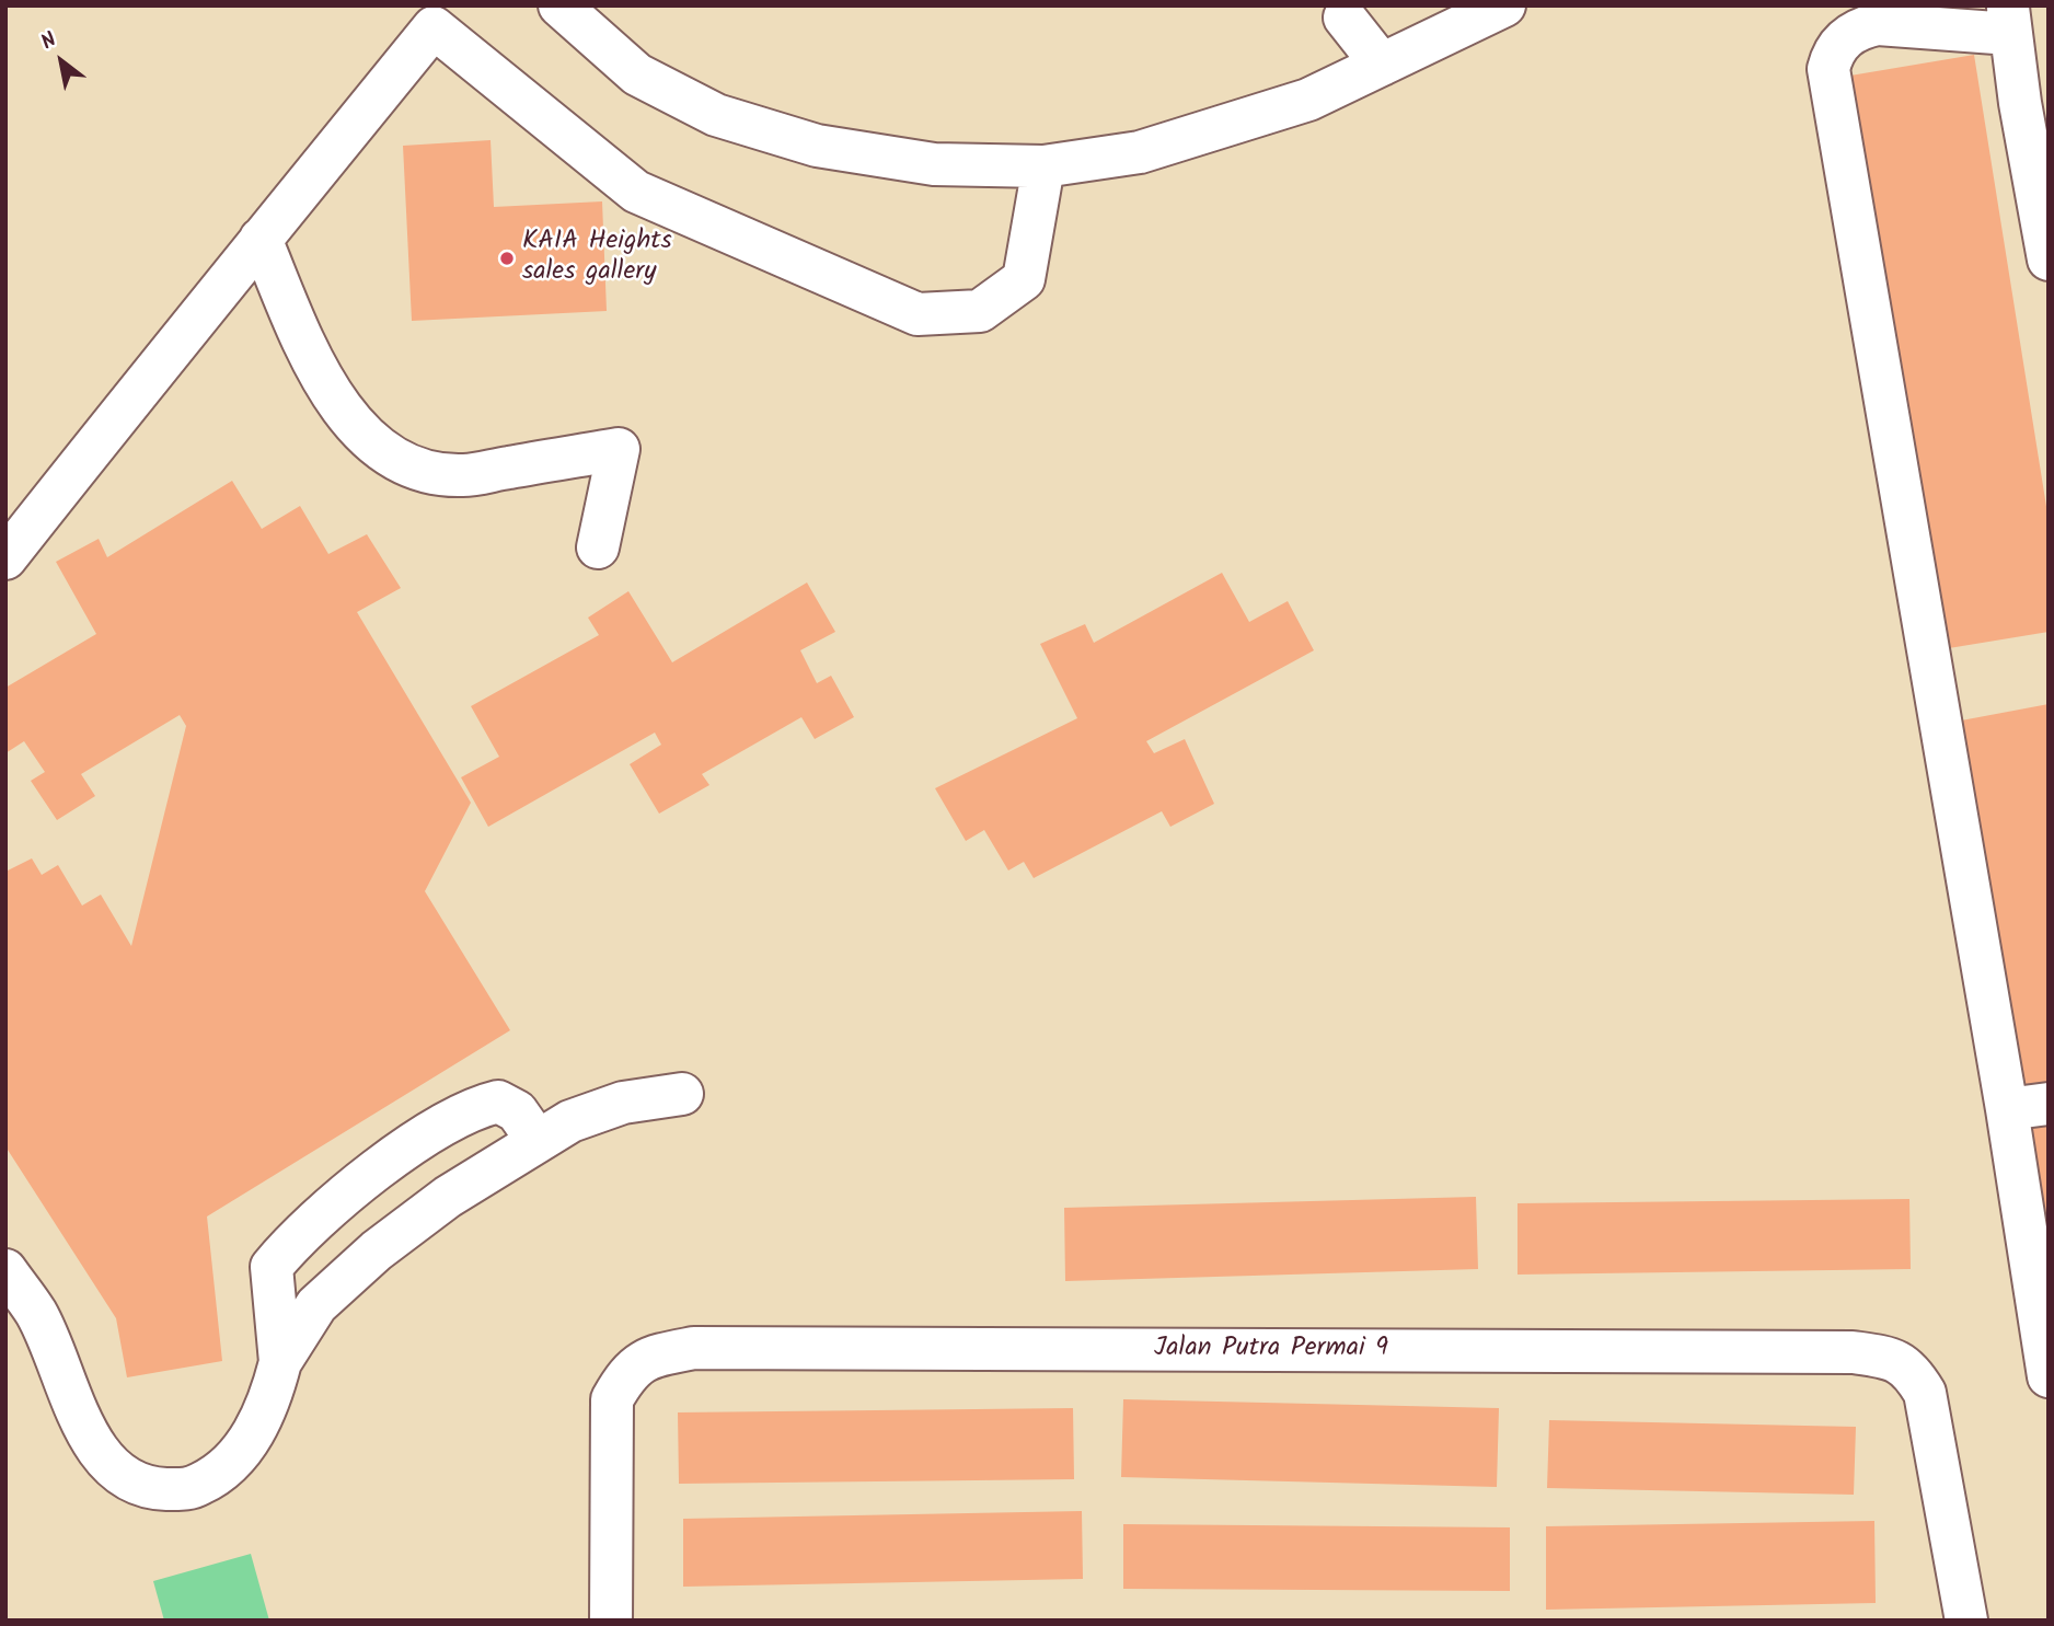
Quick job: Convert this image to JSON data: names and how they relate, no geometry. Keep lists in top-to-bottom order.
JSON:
{
  "streets": {
    "street": ["Jalan Putra Permai 9"]
  },
  "places": ["KAIA Heights sales gallery"],
  "north": "top left"
}
